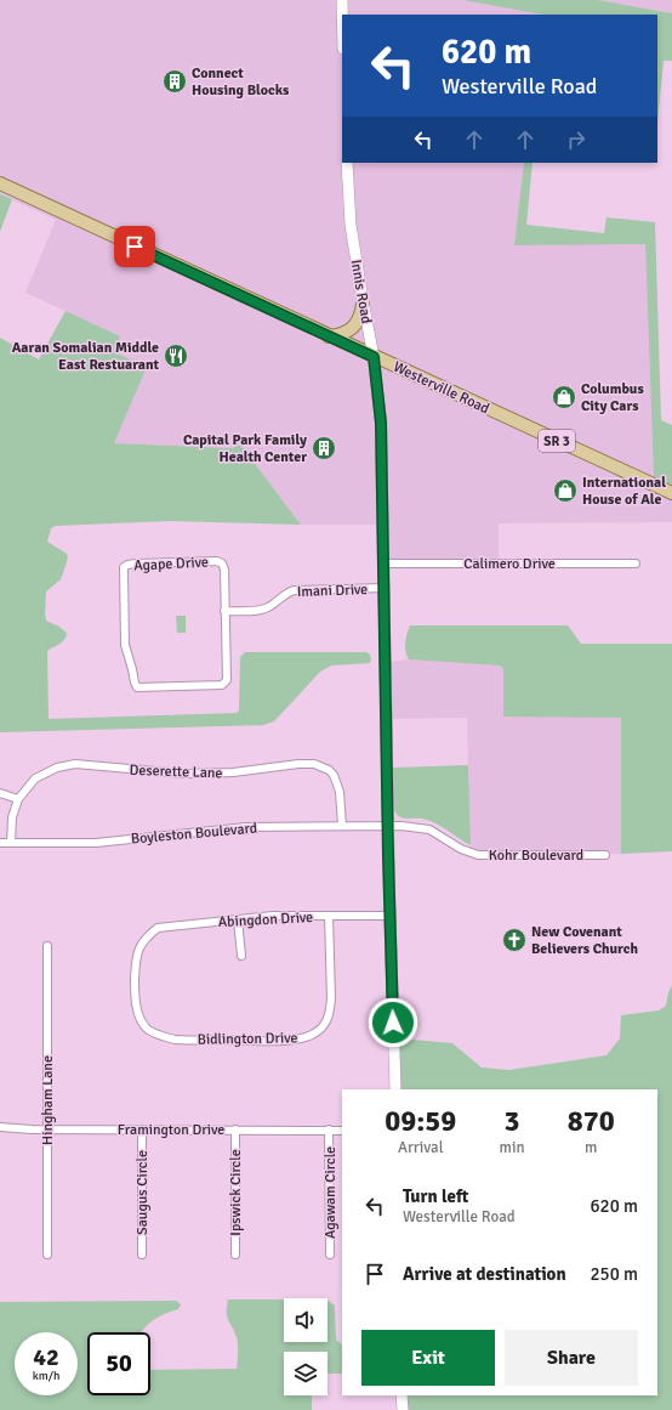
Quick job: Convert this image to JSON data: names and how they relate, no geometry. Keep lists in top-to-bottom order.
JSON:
{
  "streets": {
    "main road": ["Innis Road", "Westerville Road", "SR 3"],
    "street": [
      "Agape Drive",
      "Calimero Drive",
      "Imani Drive",
      "Deserette Lane",
      "Boyleston Boulevard",
      "Kohr Boulevard",
      "Abingdon Drive",
      "Bidlington Drive",
      "Hingham Lane",
      "Framington Drive",
      "Saugus Circle",
      "Ipswick Circle",
      "Agawam Circle"
    ]
  },
  "crossings": [
    ["Innis Road", "Westerville Road"],
    ["Innis Road", "Calimero Drive"],
    ["Innis Road", "Imani Drive"],
    ["Innis Road", "Boyleston Boulevard"],
    ["Innis Road", "Kohr Boulevard"],
    ["Innis Road", "Abingdon Drive"],
    ["Agape Drive", "Imani Drive"],
    ["Deserette Lane", "Boyleston Boulevard"],
    ["Boyleston Boulevard", "Kohr Boulevard"],
    ["Abingdon Drive", "Bidlington Drive"],
    ["Hingham Lane", "Framington Drive"],
    ["Framington Drive", "Saugus Circle"],
    ["Framington Drive", "Ipswick Circle"],
    ["Framington Drive", "Agawam Circle"]
  ],
  "places": {
    "building": ["Connect Housing Blocks", "Capital Park Family Health Center"],
    "restaurant": ["Aaran Somalian Middle East Restuarant"],
    "shop": ["Columbus City Cars", "International House of Ale"],
    "church": ["New Covenant Believers Church"]
  },
  "page": {
    "turn": ["620 m", "Westerville Road"],
    "eta": [
      "09:59",
      "Arrival",
      "3",
      "min",
      "870",
      "m"
    ],
    "list": [
      {
        "name": "Turn left",
        "note": "Westerville Road",
        "value": "620 m"
      },
      {
        "name": "Arrive at destination",
        "value": "250 m"
      }
    ],
    "buttons": ["Exit", "Share"],
    "speed": "42 km/h",
    "limit": "50"
  }
}
